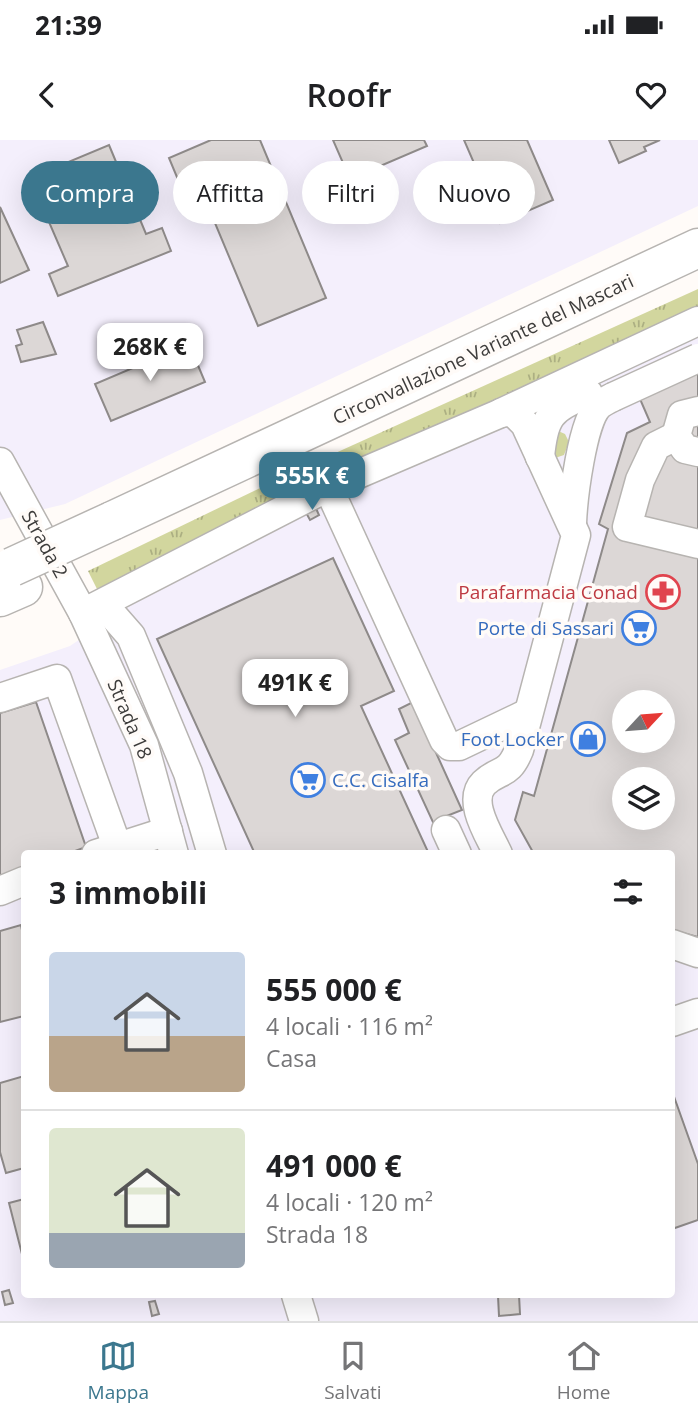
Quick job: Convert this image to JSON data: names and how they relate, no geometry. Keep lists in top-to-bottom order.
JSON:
{
  "streets": {
    "highway": ["Circonvallazione Variante del Mascari"],
    "street": ["Strada 2", "Strada 18"]
  },
  "crossings": [
    ["Strada 2", "Strada 18"]
  ],
  "places": {
    "pharmacy": ["Parafarmacia Conad"],
    "supermarket": ["Porte di Sassari", "C.C. Cisalfa"],
    "shop": ["Foot Locker"]
  },
  "north": "top right",
  "page": {
    "status": "21:39",
    "header": "Roofr",
    "chip": [
      "Compra",
      "Affitta",
      "Filtri",
      "Nuovo"
    ],
    "price": ["268K €", "555K €", "491K €"],
    "heading": "3 immobili",
    "list": [
      {
        "name": "555 000 €",
        "note": "4 locali · 116 m² · Casa"
      },
      {
        "name": "491 000 €",
        "note": "4 locali · 120 m² · Strada 18"
      }
    ],
    "tabs": ["Mappa", "Salvati", "Home"]
  }
}
